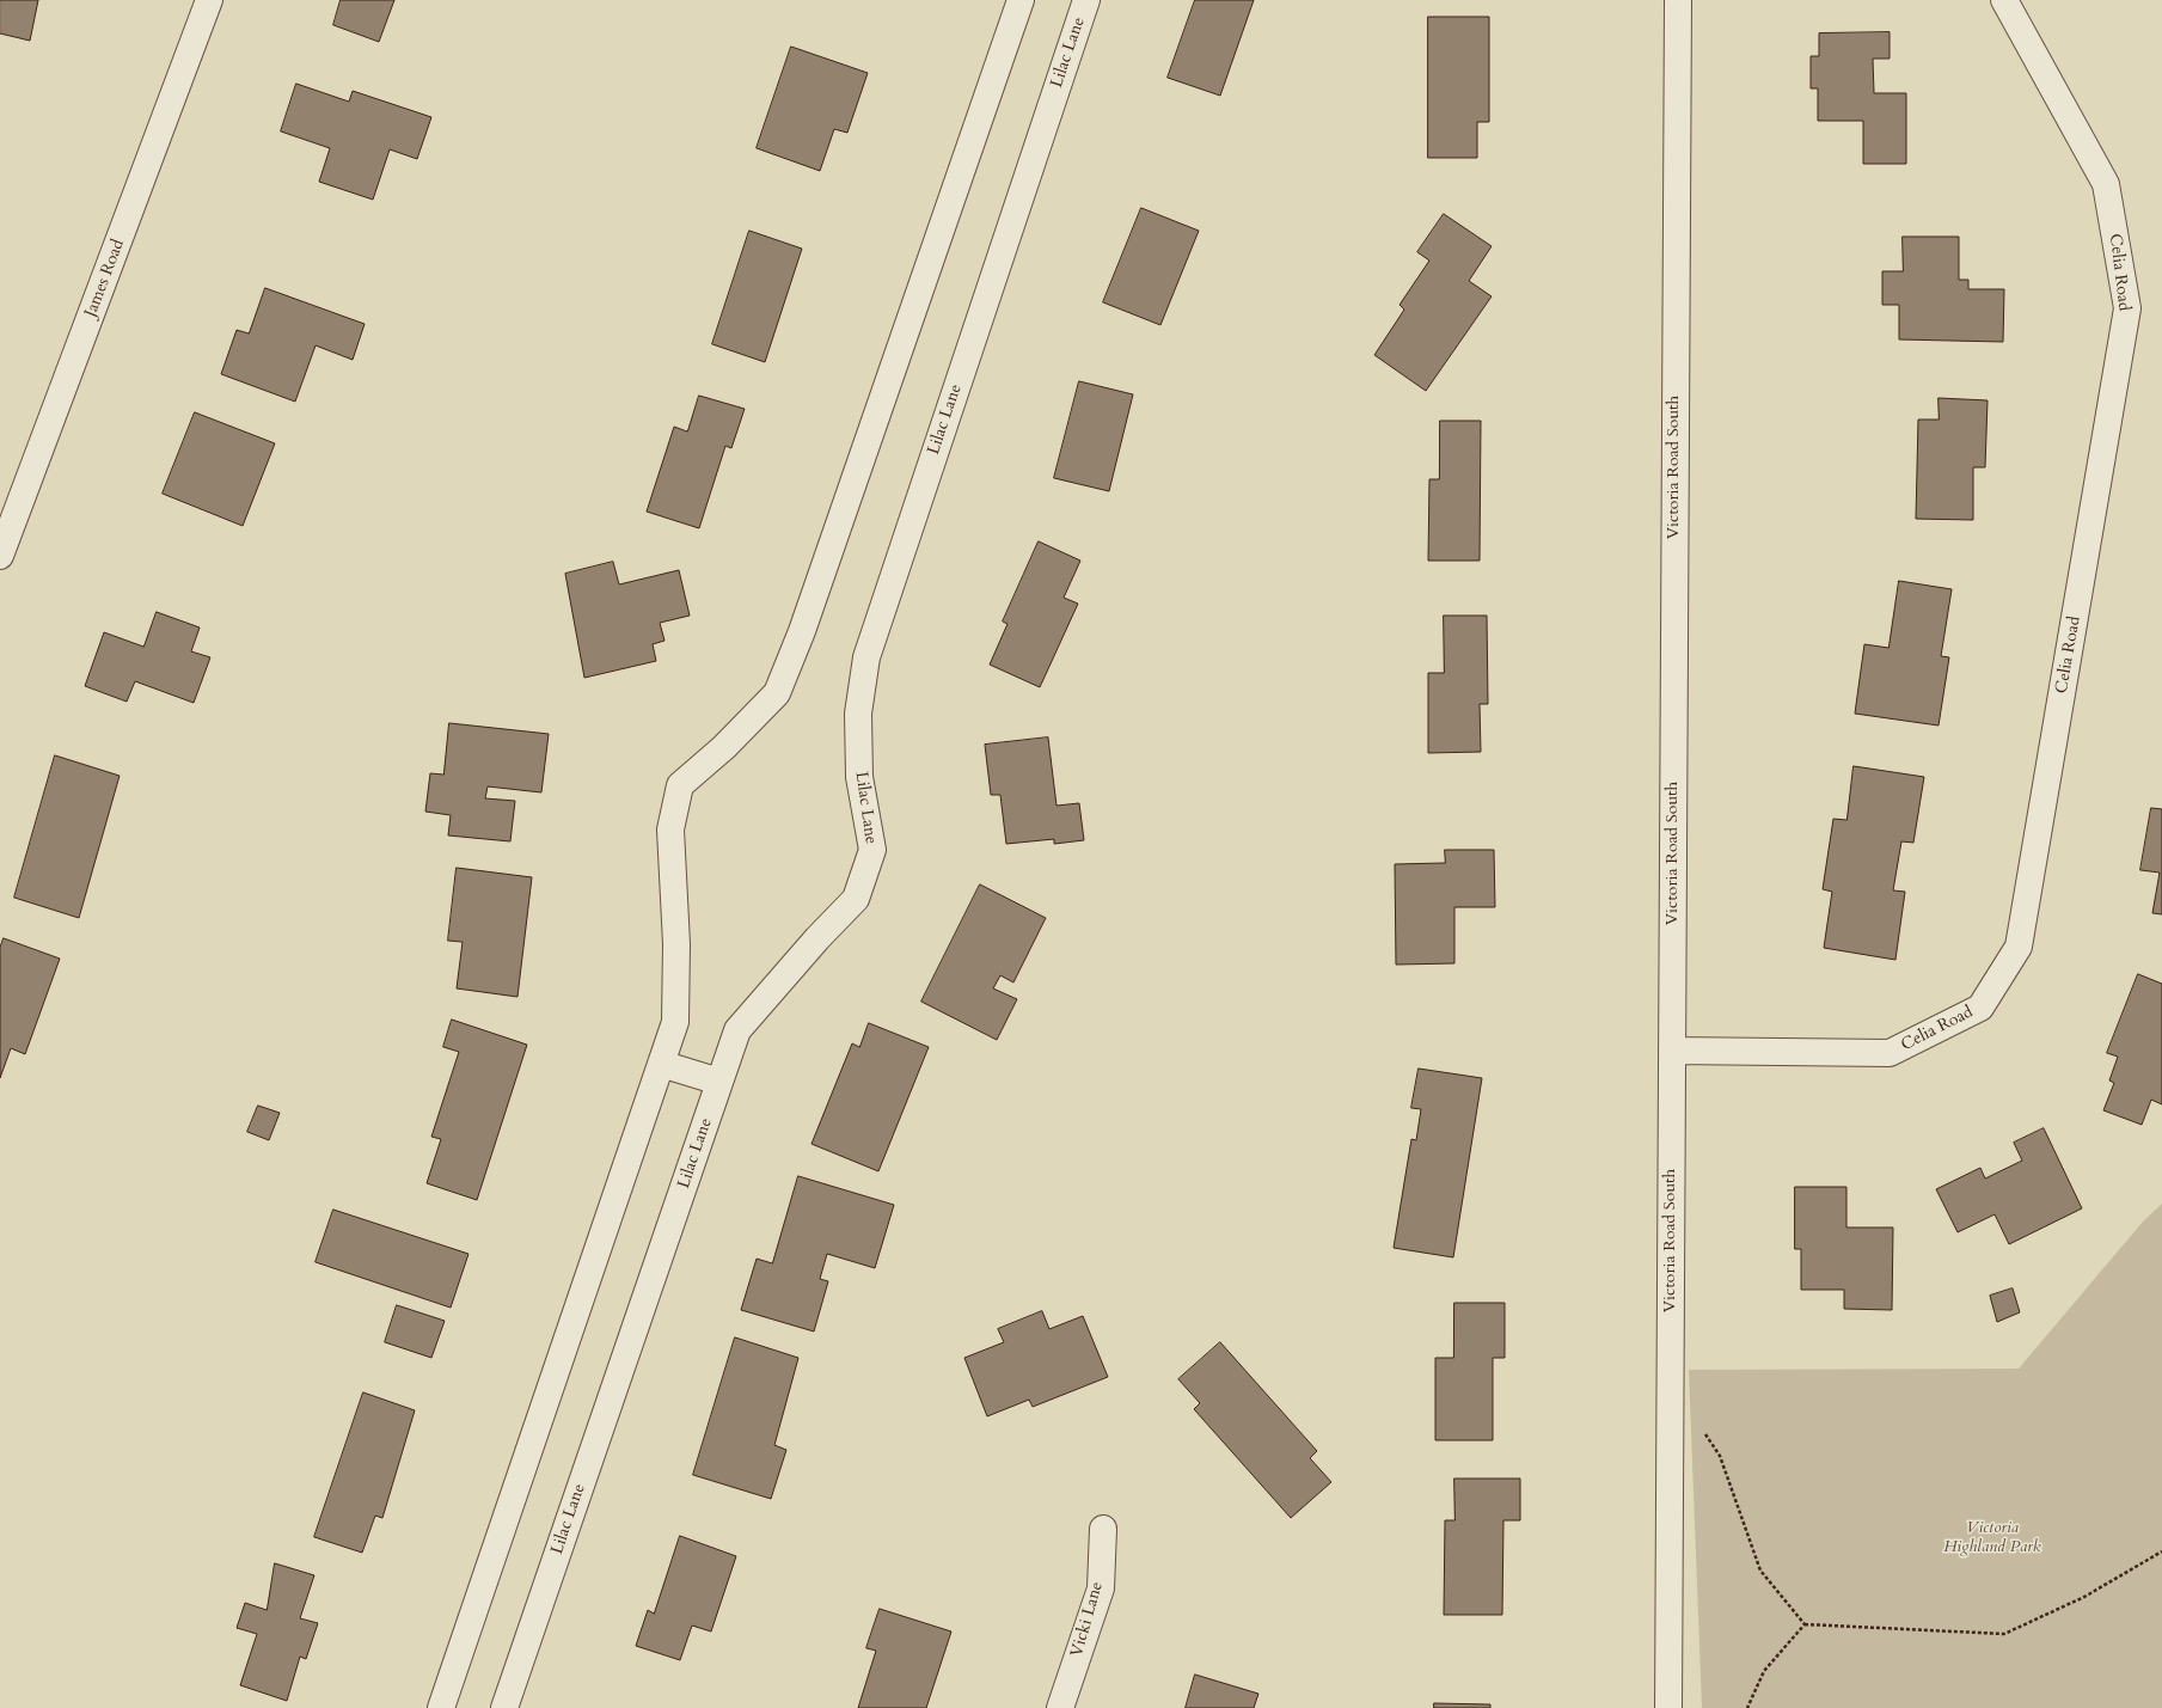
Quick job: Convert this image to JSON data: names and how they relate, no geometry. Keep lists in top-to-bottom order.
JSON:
{
  "streets": {
    "street": [
      "Lilac Lane",
      "Celia Road",
      "James Road",
      "Victoria Road South",
      "Vicki Lane"
    ]
  },
  "crossings": [
    ["Celia Road", "Victoria Road South"]
  ],
  "parks": ["Victoria Highland Park"]
}
